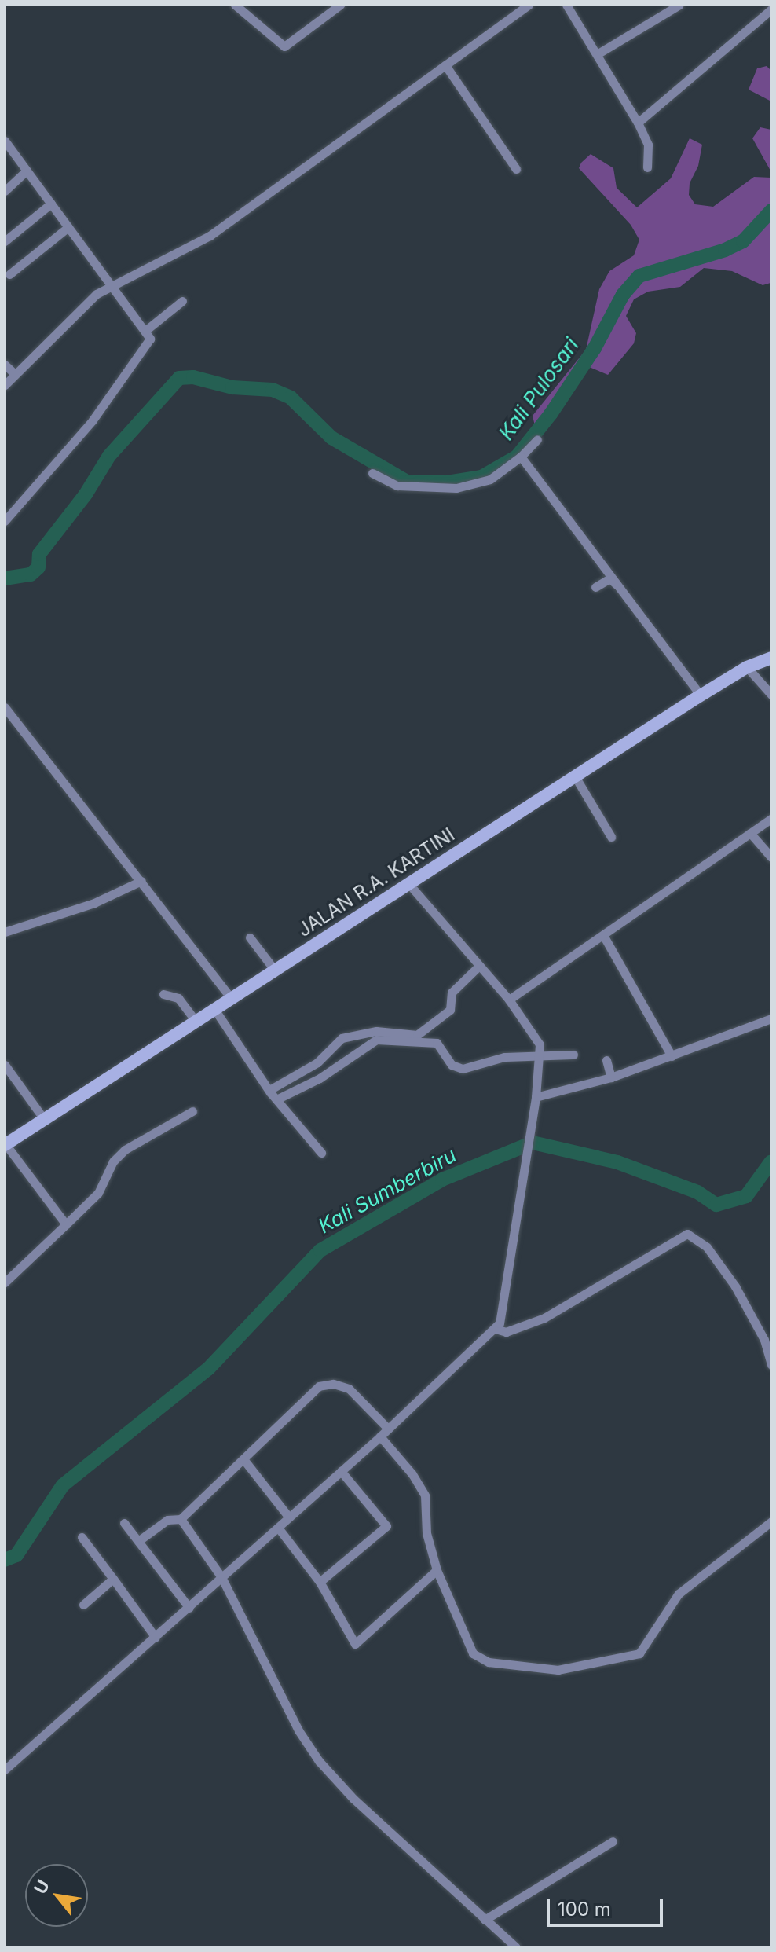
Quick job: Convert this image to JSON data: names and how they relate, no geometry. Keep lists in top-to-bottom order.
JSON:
{
  "streets": {
    "main road": ["JALAN R.A. KARTINI"]
  },
  "water": ["Kali Pulosari", "Kali Sumberbiru"],
  "scale_bar": "100 m",
  "north": "top left"
}
